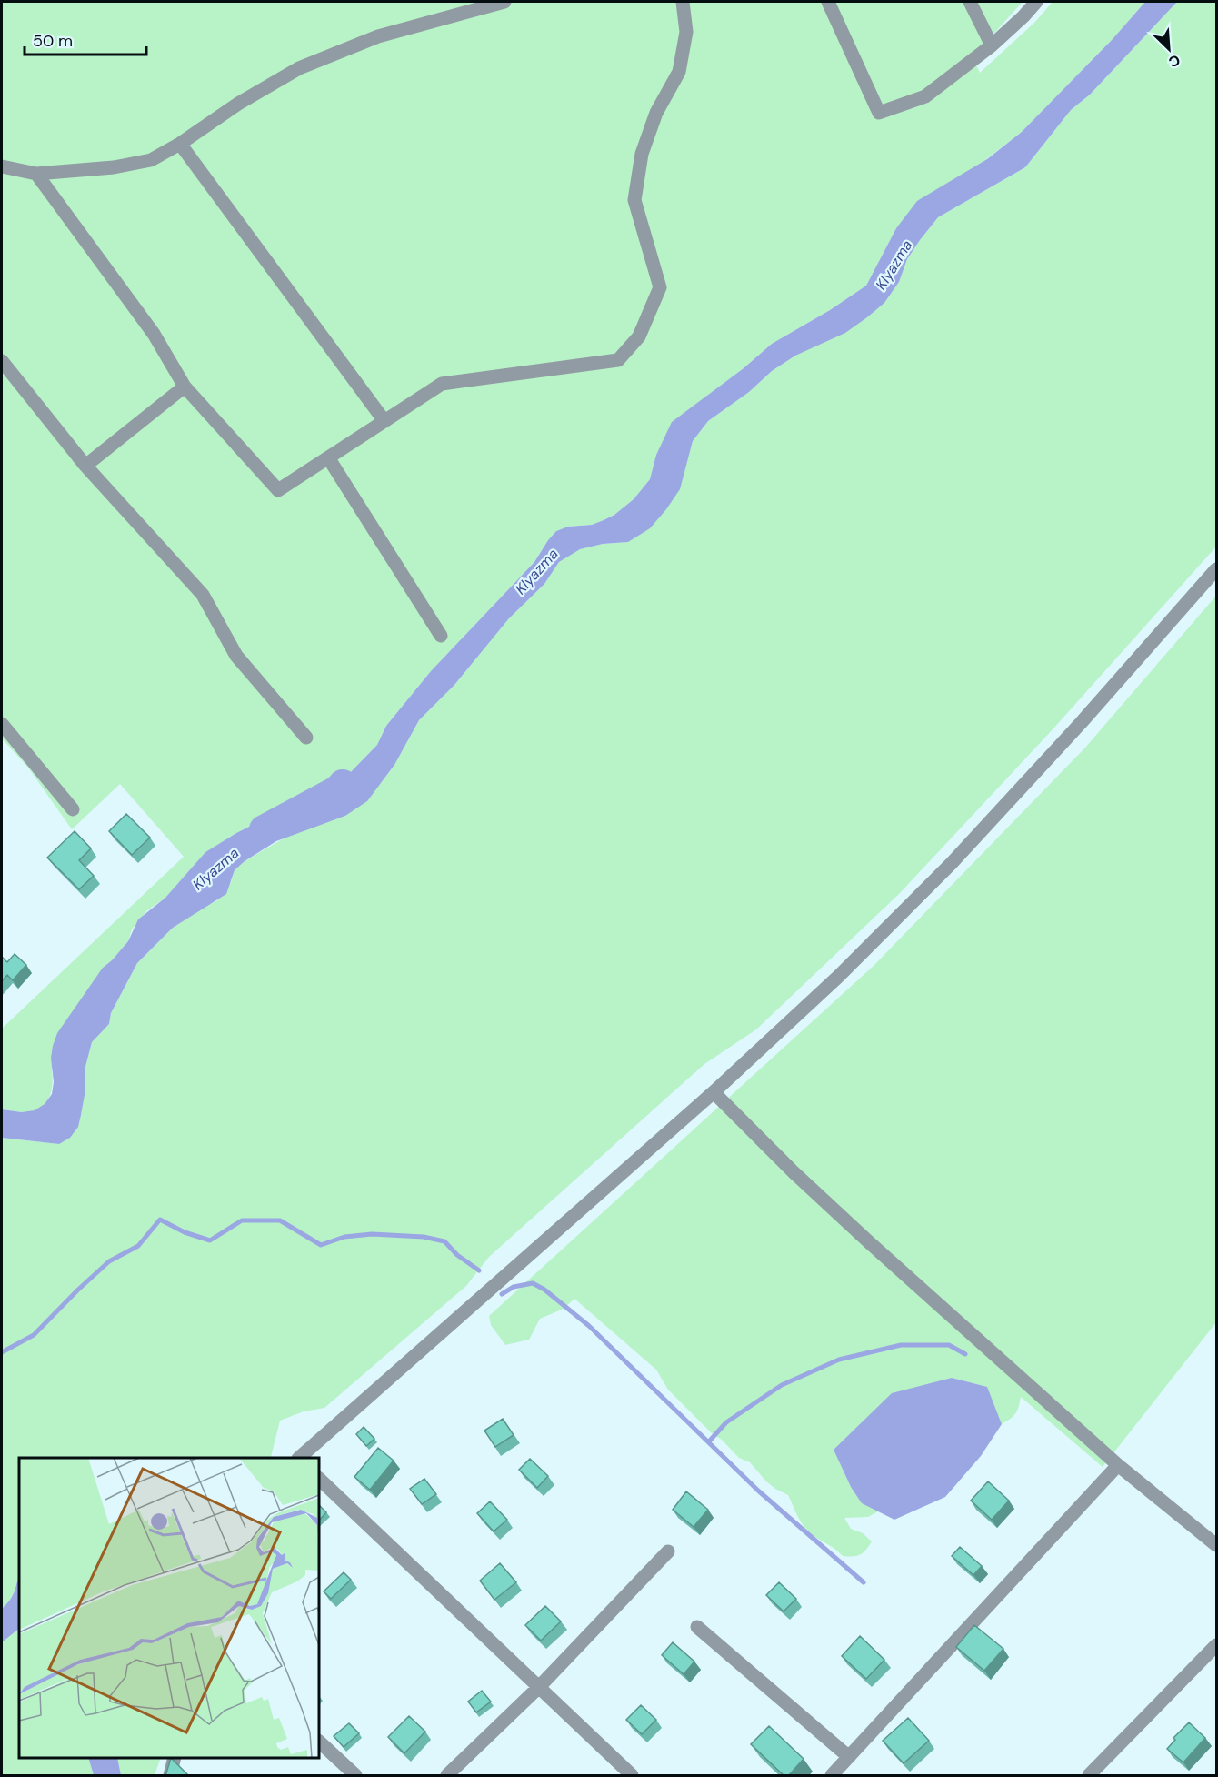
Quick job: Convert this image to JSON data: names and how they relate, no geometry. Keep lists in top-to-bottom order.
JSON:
{
  "water": ["Klyazma"],
  "scale_bar": "50 m",
  "north": "bottom right"
}
